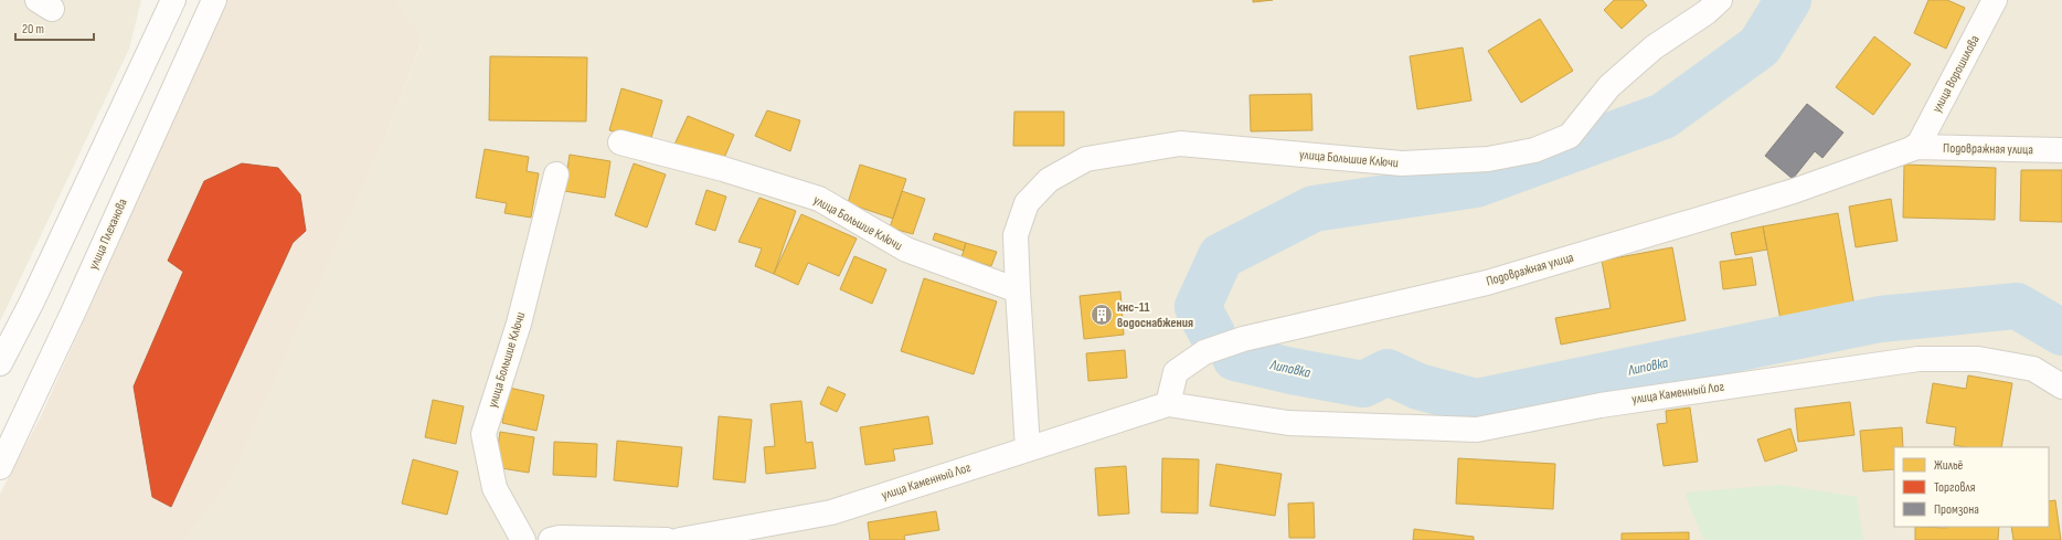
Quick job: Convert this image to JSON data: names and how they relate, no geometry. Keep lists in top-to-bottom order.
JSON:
{
  "streets": {
    "street": [
      "улица Ворошилова",
      "Подовражная улица",
      "улица Большие Ключи",
      "улица Плеханова",
      "улица Каменный Лог"
    ]
  },
  "crossings": [
    ["улица Ворошилова", "Подовражная улица"],
    ["Подовражная улица", "улица Каменный Лог"],
    ["улица Большие Ключи", "улица Каменный Лог"]
  ],
  "water": ["Липовка"],
  "places": {
    "building": ["кнс-11 водоснабжения"]
  },
  "legend": ["Жильё", "Торговля", "Промзона"],
  "scale_bar": "20 m"
}
